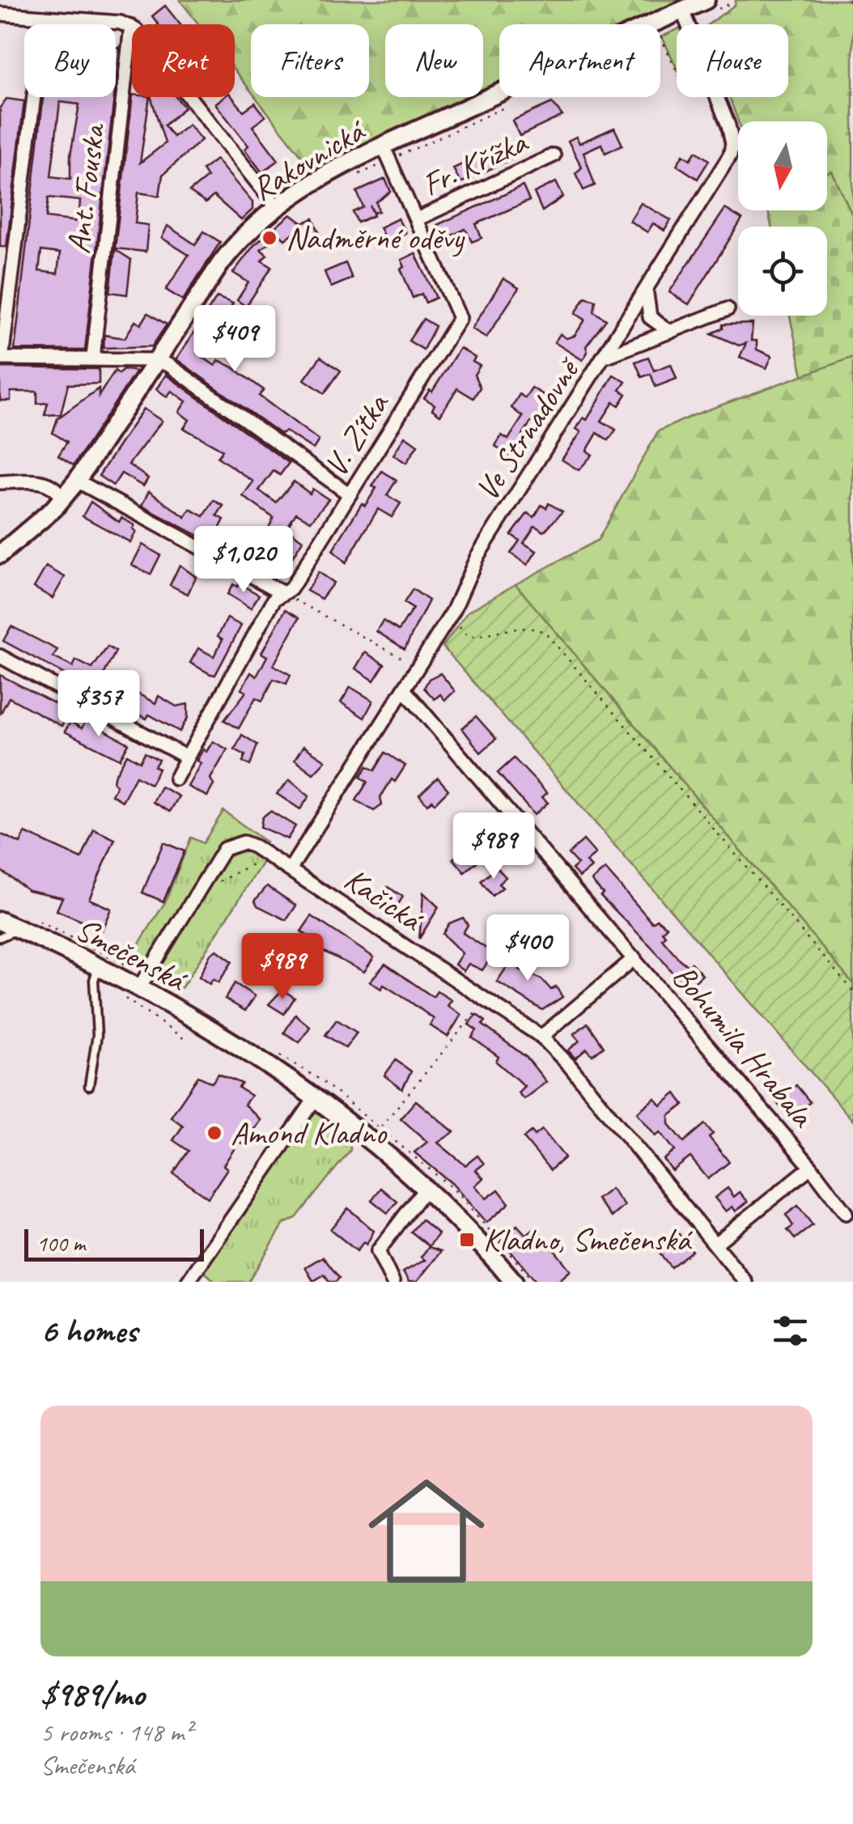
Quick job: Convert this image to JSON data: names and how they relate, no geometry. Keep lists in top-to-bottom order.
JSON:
{
  "streets": {
    "main road": ["Rakovnická", "Smečenská"],
    "street": [
      "Fr. Křížka",
      "Ant. Fouska",
      "Ve Strnadovně",
      "V. Zítka",
      "Kačická",
      "Bohumila Hrabala"
    ]
  },
  "crossings": [
    ["Rakovnická", "Ve Strnadovně"],
    ["Rakovnická", "V. Zítka"],
    ["Fr. Křížka", "V. Zítka"],
    ["Ve Strnadovně", "Kačická"],
    ["Ve Strnadovně", "Bohumila Hrabala"],
    ["Kačická", "Smečenská"],
    ["Kačická", "Bohumila Hrabala"]
  ],
  "places": {
    "other": ["Nadměrné oděvy", "Amond Kladno"],
    "transit": ["Kladno, Smečenská"]
  },
  "scale_bar": "100 m",
  "north": "bottom",
  "page": {
    "chip": [
      "Buy",
      "Rent",
      "Filters",
      "New",
      "Apartment",
      "House"
    ],
    "price": [
      "$409",
      "$1,020",
      "$357",
      "$989",
      "$400",
      "$989"
    ],
    "scale": "100 m",
    "heading": "6 homes",
    "list": [
      {
        "name": "$989/mo",
        "note": "5 rooms · 148 m² · Smečenská"
      }
    ]
  }
}
